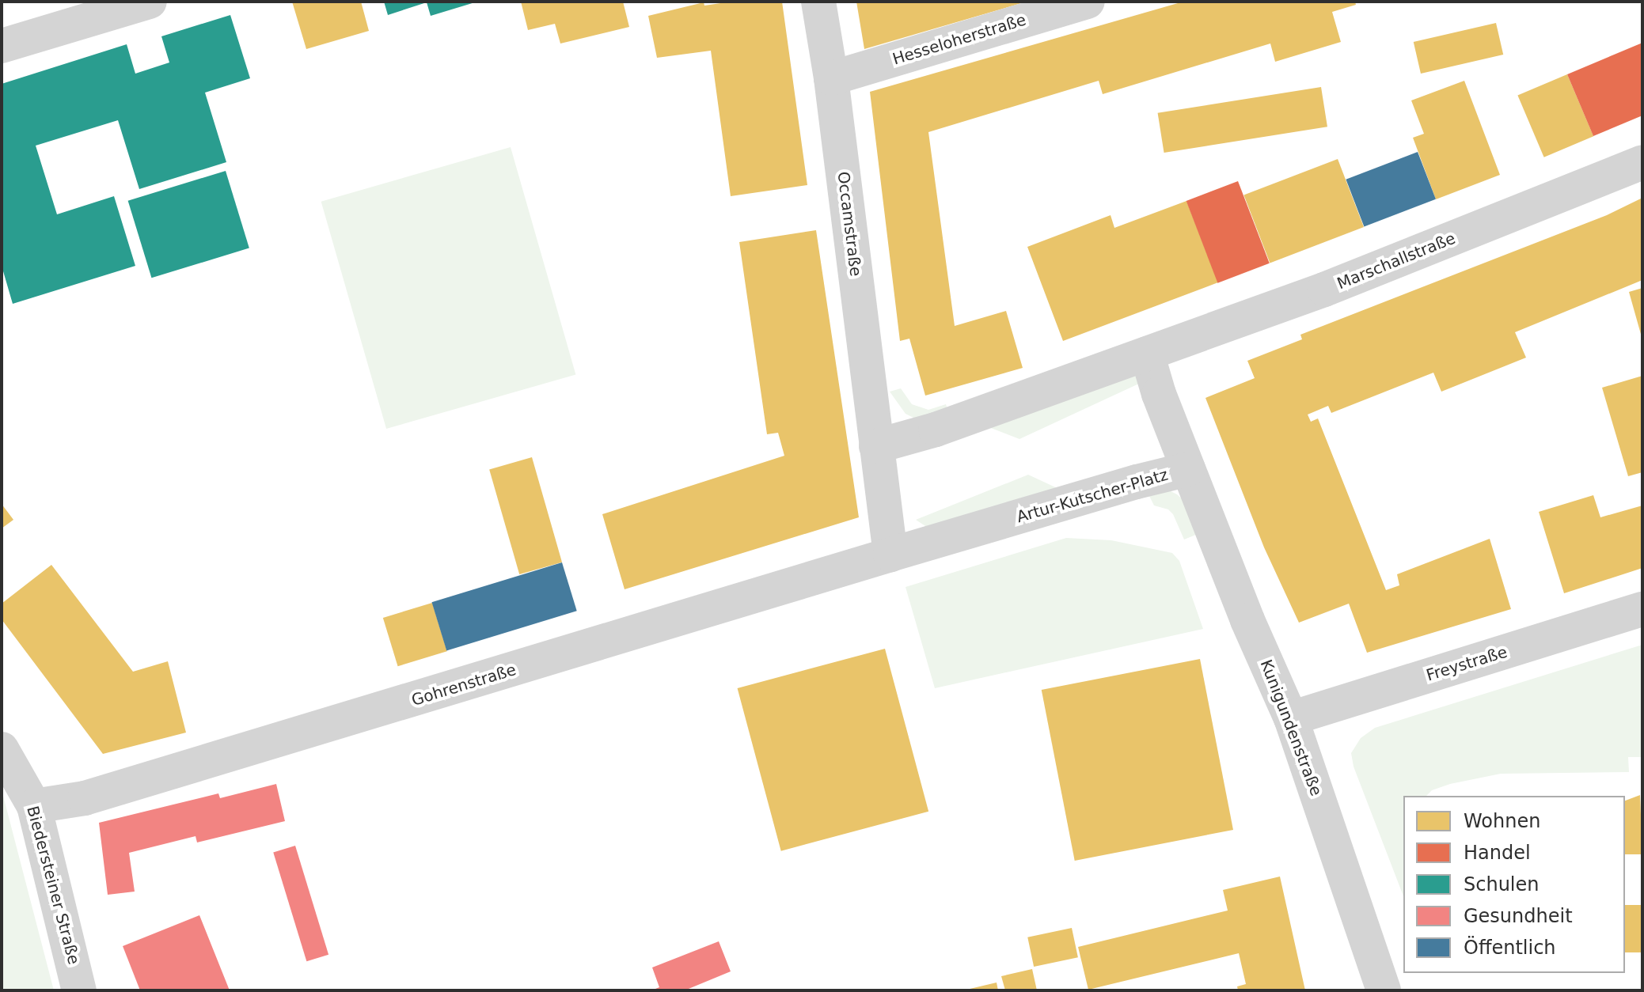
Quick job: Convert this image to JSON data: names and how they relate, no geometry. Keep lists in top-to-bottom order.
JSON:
{
  "streets": {
    "street": [
      "Hesseloherstraße",
      "Occamstraße",
      "Marschallstraße",
      "Artur-Kutscher-Platz",
      "Freystraße",
      "Gohrenstraße",
      "Kunigundenstraße",
      "Biedersteiner Straße"
    ]
  },
  "crossings": [
    ["Hesseloherstraße", "Occamstraße"],
    ["Marschallstraße", "Artur-Kutscher-Platz"],
    ["Artur-Kutscher-Platz", "Gohrenstraße"],
    ["Artur-Kutscher-Platz", "Kunigundenstraße"],
    ["Freystraße", "Kunigundenstraße"],
    ["Gohrenstraße", "Biedersteiner Straße"]
  ],
  "legend": [
    "Wohnen",
    "Handel",
    "Schulen",
    "Gesundheit",
    "Öffentlich"
  ]
}
